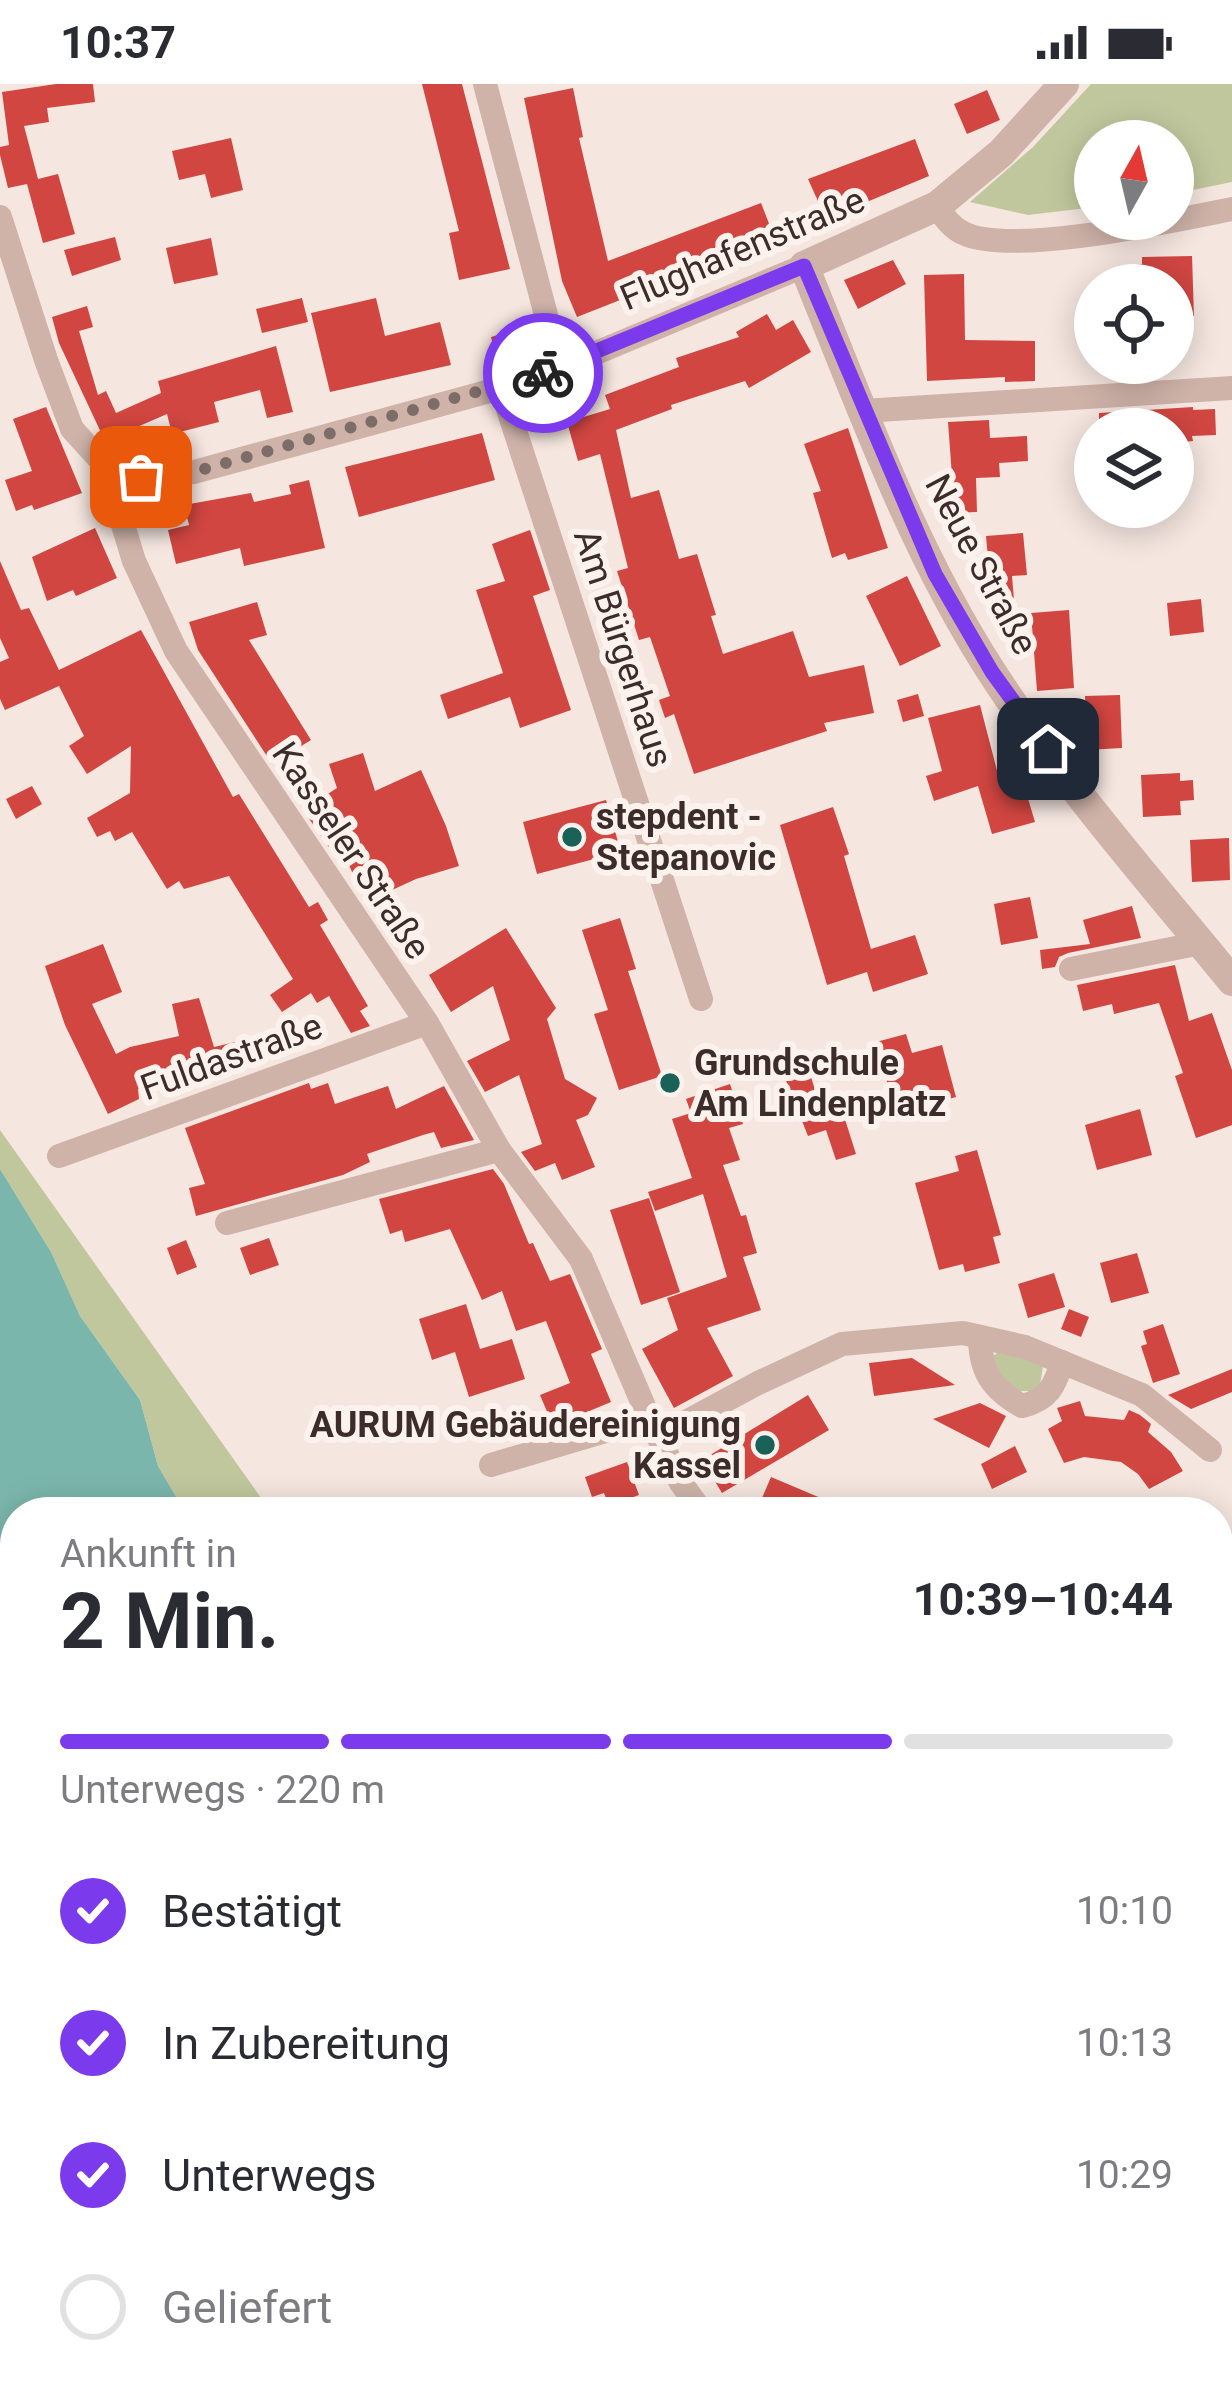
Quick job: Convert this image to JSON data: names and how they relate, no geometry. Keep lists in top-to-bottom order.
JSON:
{
  "streets": {
    "street": [
      "Flughafenstraße",
      "Neue Straße",
      "Am Bürgerhaus",
      "Kasseler Straße",
      "Fuldastraße"
    ]
  },
  "crossings": [
    ["Flughafenstraße", "Neue Straße"],
    ["Flughafenstraße", "Am Bürgerhaus"],
    ["Flughafenstraße", "Kasseler Straße"],
    ["Kasseler Straße", "Fuldastraße"]
  ],
  "places": ["stepdent - Stepanovic", "Grundschule Am Lindenplatz", "AURUM Gebäudereinigung Kassel"],
  "north": "top",
  "page": {
    "status": "10:37",
    "heading": ["2 Min.", "Ankunft in", "10:39–10:44"],
    "bar": "Unterwegs · 220 m",
    "list": [
      ["Bestätigt", "10:10"],
      ["In Zubereitung", "10:13"],
      ["Unterwegs", "10:29"],
      "Geliefert"
    ]
  }
}
